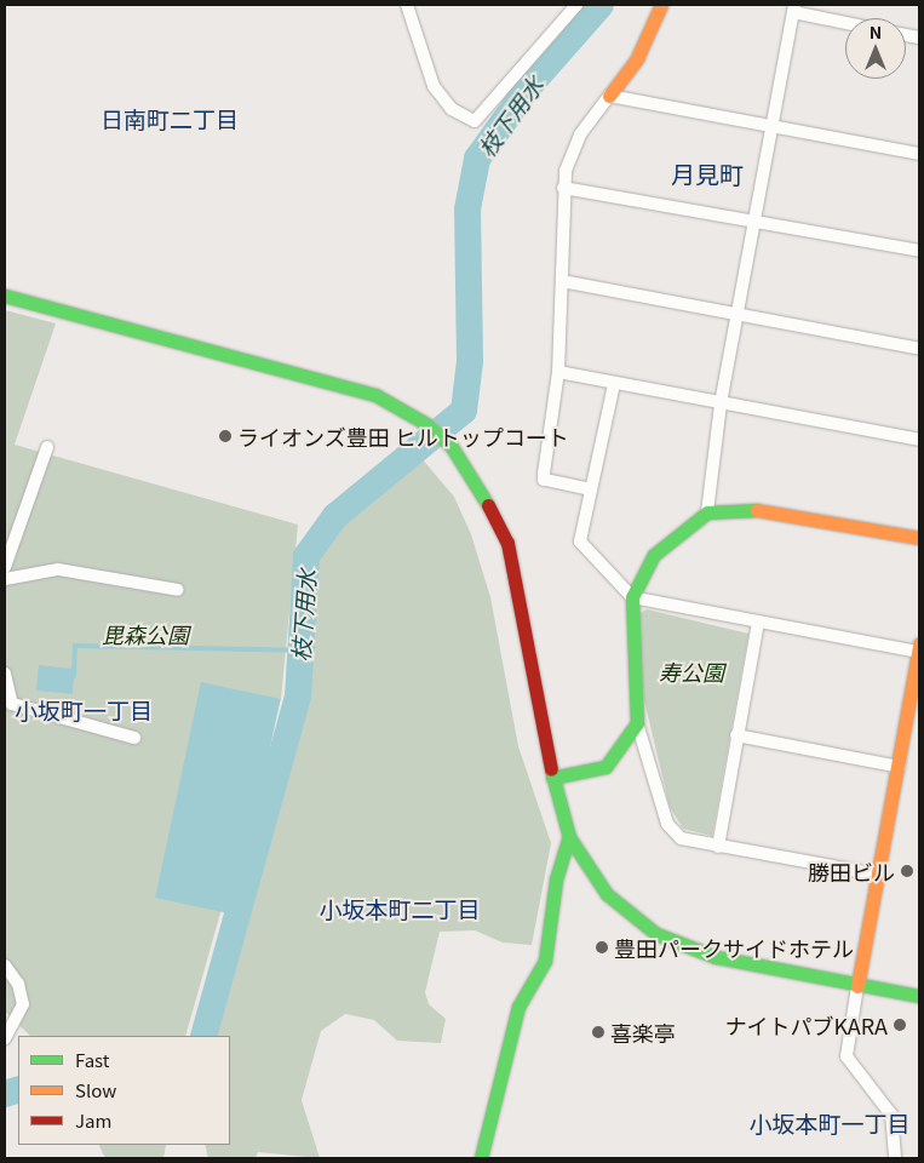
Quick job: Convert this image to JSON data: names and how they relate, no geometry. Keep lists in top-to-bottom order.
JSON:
{
  "districts": [
    "日南町二丁目",
    "月見町",
    "小坂町一丁目",
    "小坂本町二丁目",
    "小坂本町一丁目"
  ],
  "water": ["枝下用水"],
  "parks": ["毘森公園", "寿公園"],
  "places": [
    "ライオンズ豊田 ヒルトップコート",
    "勝田ビル",
    "豊田パークサイドホテル",
    "ナイトパブKARA",
    "喜楽亭"
  ],
  "legend": ["Fast", "Slow", "Jam"],
  "north": "top"
}
